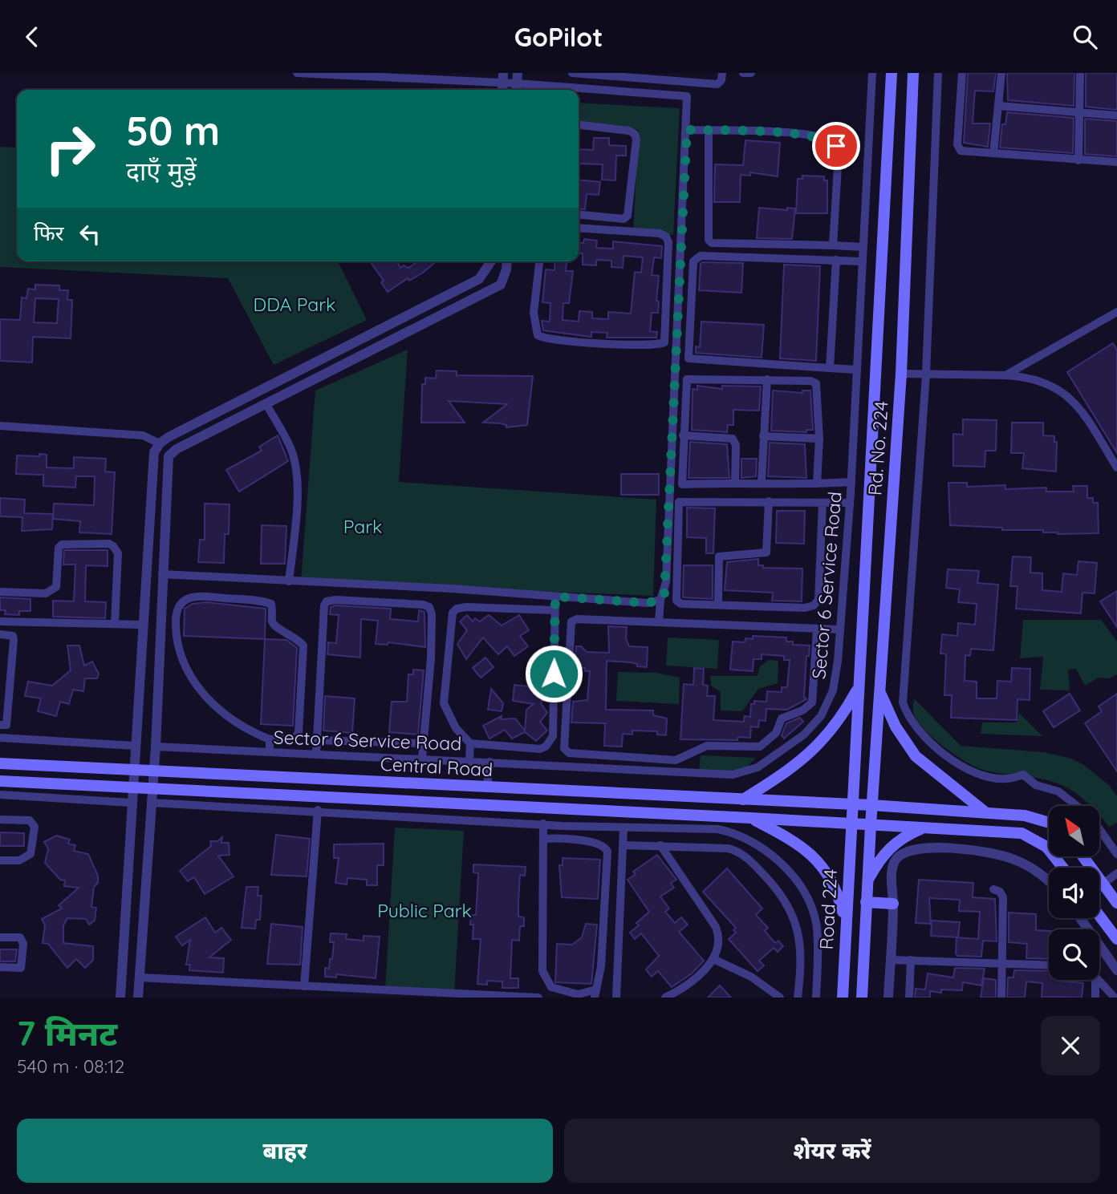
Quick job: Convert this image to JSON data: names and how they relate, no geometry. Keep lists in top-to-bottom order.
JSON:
{
  "streets": {
    "main road": ["Rd. No. 224", "Central Road", "Road 224"],
    "street": ["Sector 6 Service Road"]
  },
  "crossings": [
    ["Rd. No. 224", "Central Road"],
    ["Rd. No. 224", "Road 224"],
    ["Central Road", "Road 224"]
  ],
  "parks": ["DDA Park", "Park", "Public Park"],
  "north": "top left",
  "page": {
    "header": "GoPilot",
    "turn": ["50 m", "दाएँ मुड़ें"],
    "then": "फिर",
    "heading": ["7 मिनट", "540 m · 08:12"],
    "buttons": ["बाहर", "शेयर करें"]
  }
}
